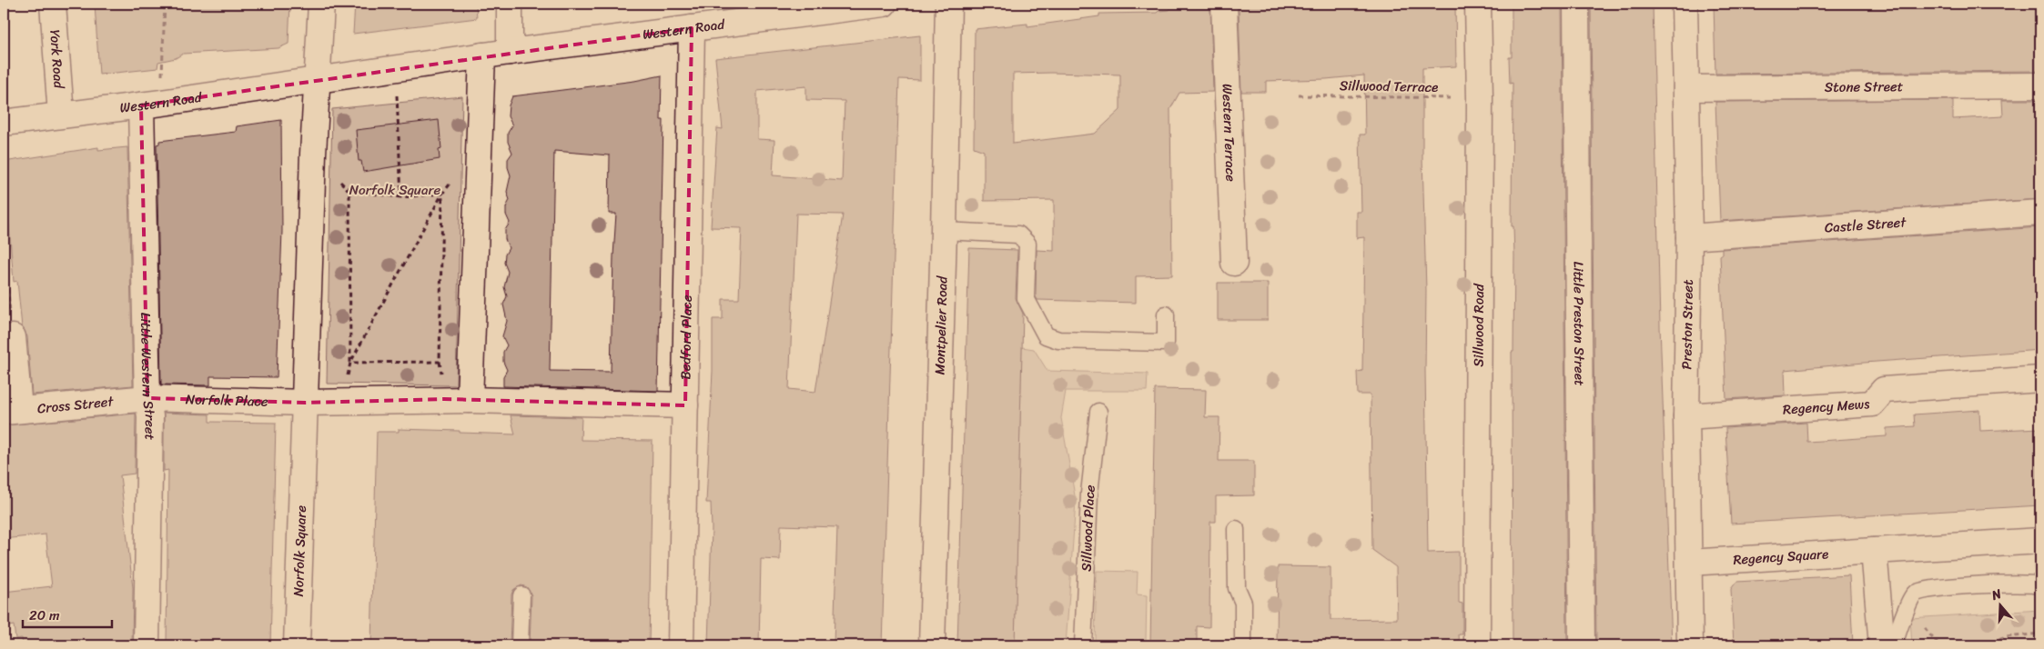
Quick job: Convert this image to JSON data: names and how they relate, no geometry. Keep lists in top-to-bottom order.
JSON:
{
  "streets": {
    "street": [
      "Western Road",
      "York Road",
      "Stone Street",
      "Western Terrace",
      "Castle Street",
      "Montpelier Road",
      "Sillwood Road",
      "Little Preston Street",
      "Preston Street",
      "Bedford Place",
      "Little Western Street",
      "Norfolk Place",
      "Cross Street",
      "Regency Mews",
      "Norfolk Square",
      "Regency Square"
    ],
    "lane": ["Sillwood Place"],
    "path": ["Sillwood Terrace"]
  },
  "crossings": [
    ["Western Road", "York Road"],
    ["Western Road", "Bedford Place"],
    ["Western Road", "Little Western Street"],
    ["Western Road", "Norfolk Square"],
    ["Sillwood Terrace", "Sillwood Road"],
    ["Stone Street", "Preston Street"],
    ["Castle Street", "Preston Street"],
    ["Preston Street", "Regency Mews"],
    ["Preston Street", "Regency Square"],
    ["Little Western Street", "Norfolk Place"],
    ["Little Western Street", "Cross Street"],
    ["Norfolk Place", "Cross Street"],
    ["Norfolk Place", "Norfolk Square"]
  ],
  "parks": ["Norfolk Square"],
  "scale_bar": "20 m",
  "north": "top"
}
